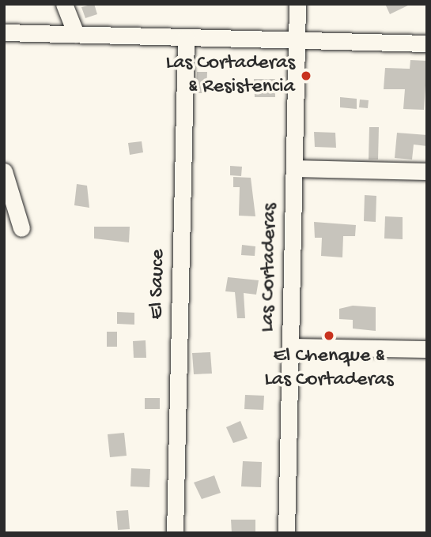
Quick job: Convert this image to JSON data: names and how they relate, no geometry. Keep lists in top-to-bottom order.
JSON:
{
  "streets": {
    "street": ["Las Cortaderas", "El Sauce"]
  },
  "places": ["Las Cortaderas & Resistencia", "El Chenque & Las Cortaderas"]
}
